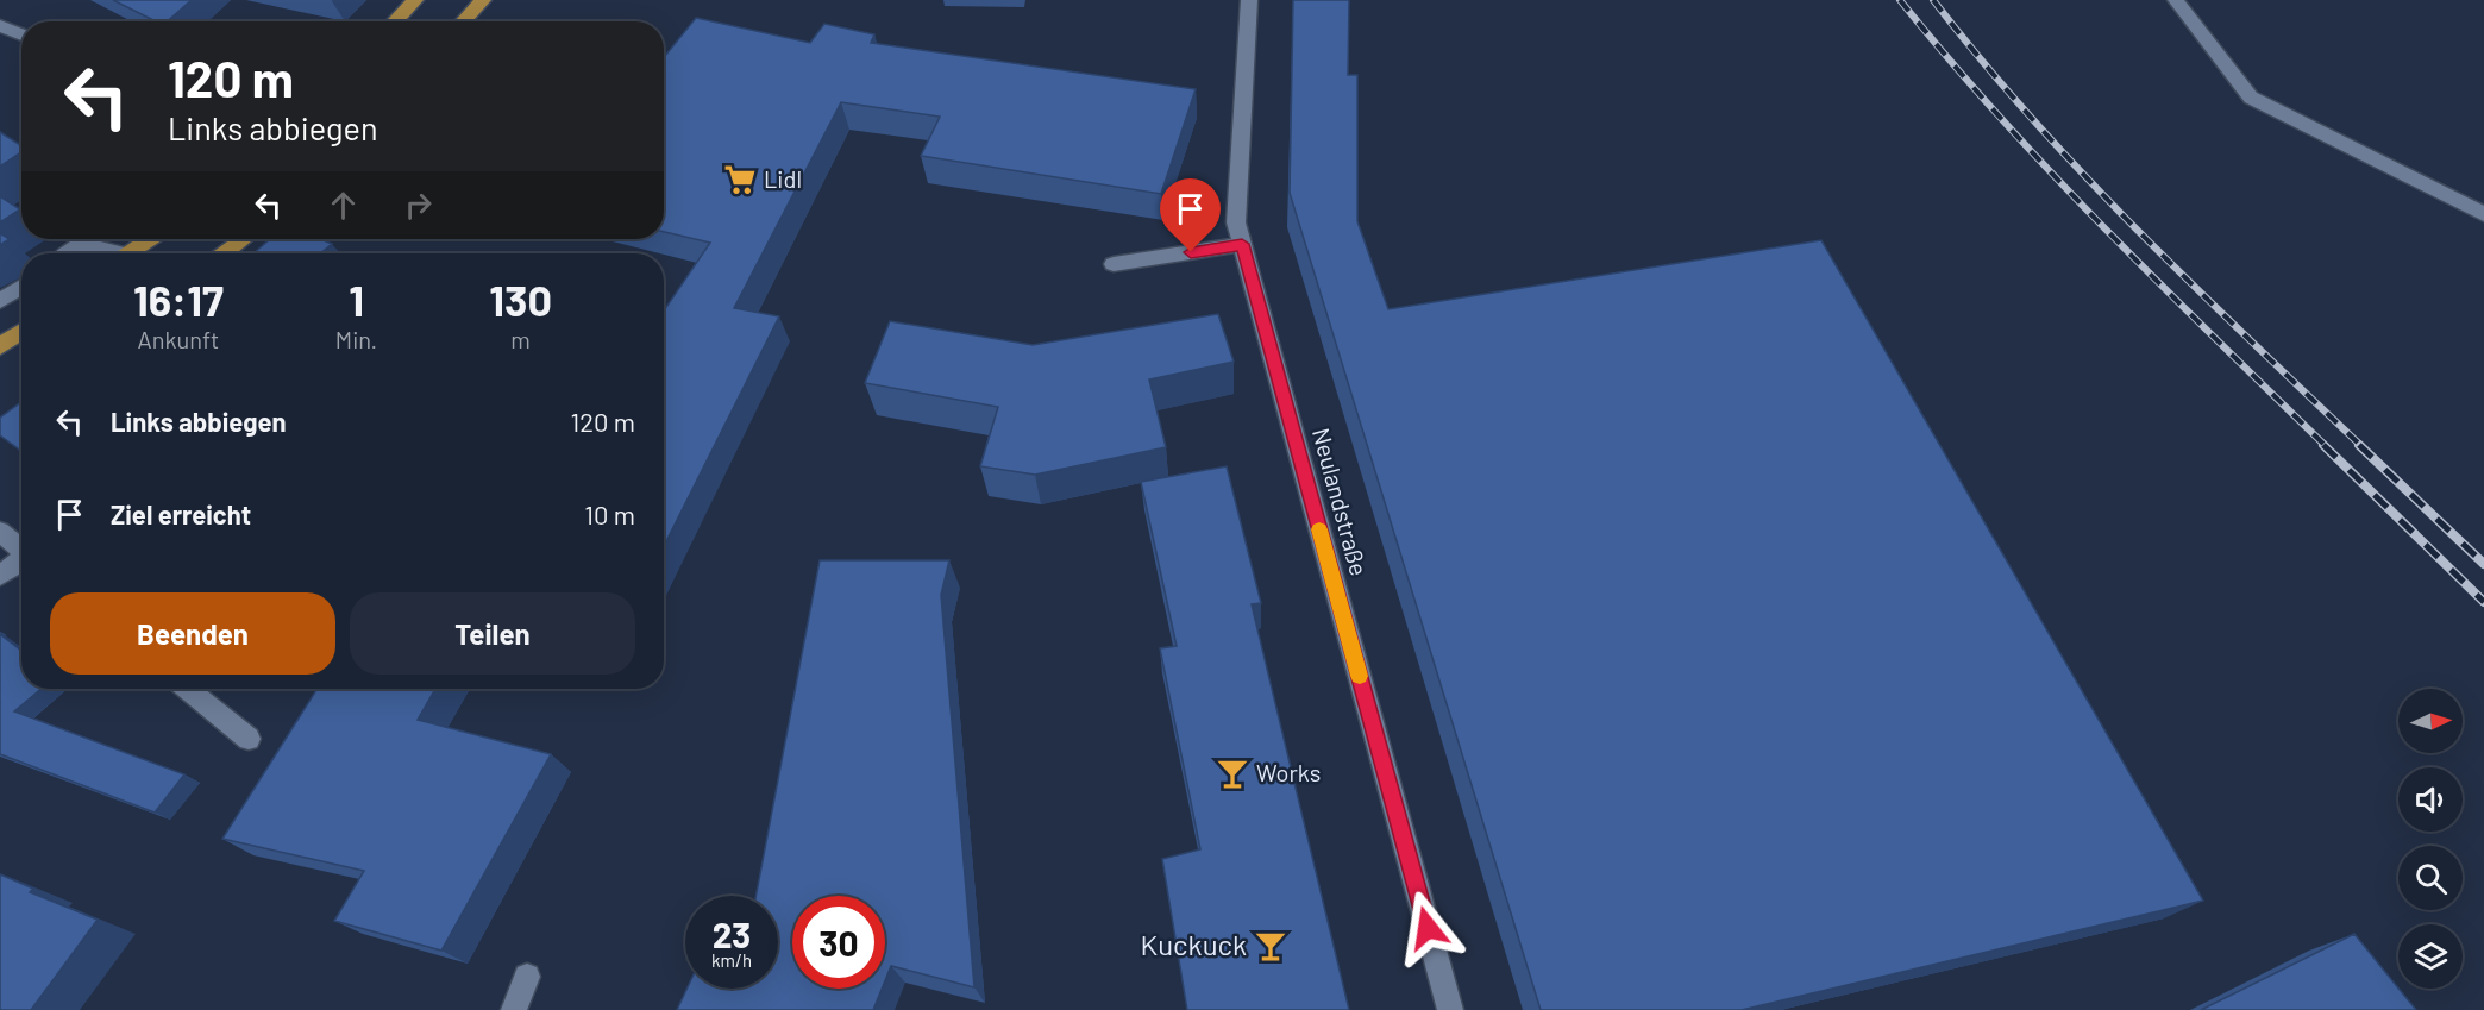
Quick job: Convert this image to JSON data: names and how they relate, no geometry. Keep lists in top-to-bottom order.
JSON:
{
  "streets": {
    "street": ["Neulandstraße"]
  },
  "places": {
    "supermarket": ["Lidl"],
    "bar": ["Works", "Kuckuck"]
  },
  "north": "right",
  "page": {
    "turn": ["120 m", "Links abbiegen"],
    "eta": [
      "16:17",
      "Ankunft",
      "1",
      "Min.",
      "130",
      "m"
    ],
    "list": [
      {
        "name": "Links abbiegen",
        "value": "120 m"
      },
      {
        "name": "Ziel erreicht",
        "value": "10 m"
      }
    ],
    "buttons": ["Beenden", "Teilen"],
    "speed": "23 km/h",
    "limit": "30"
  }
}
